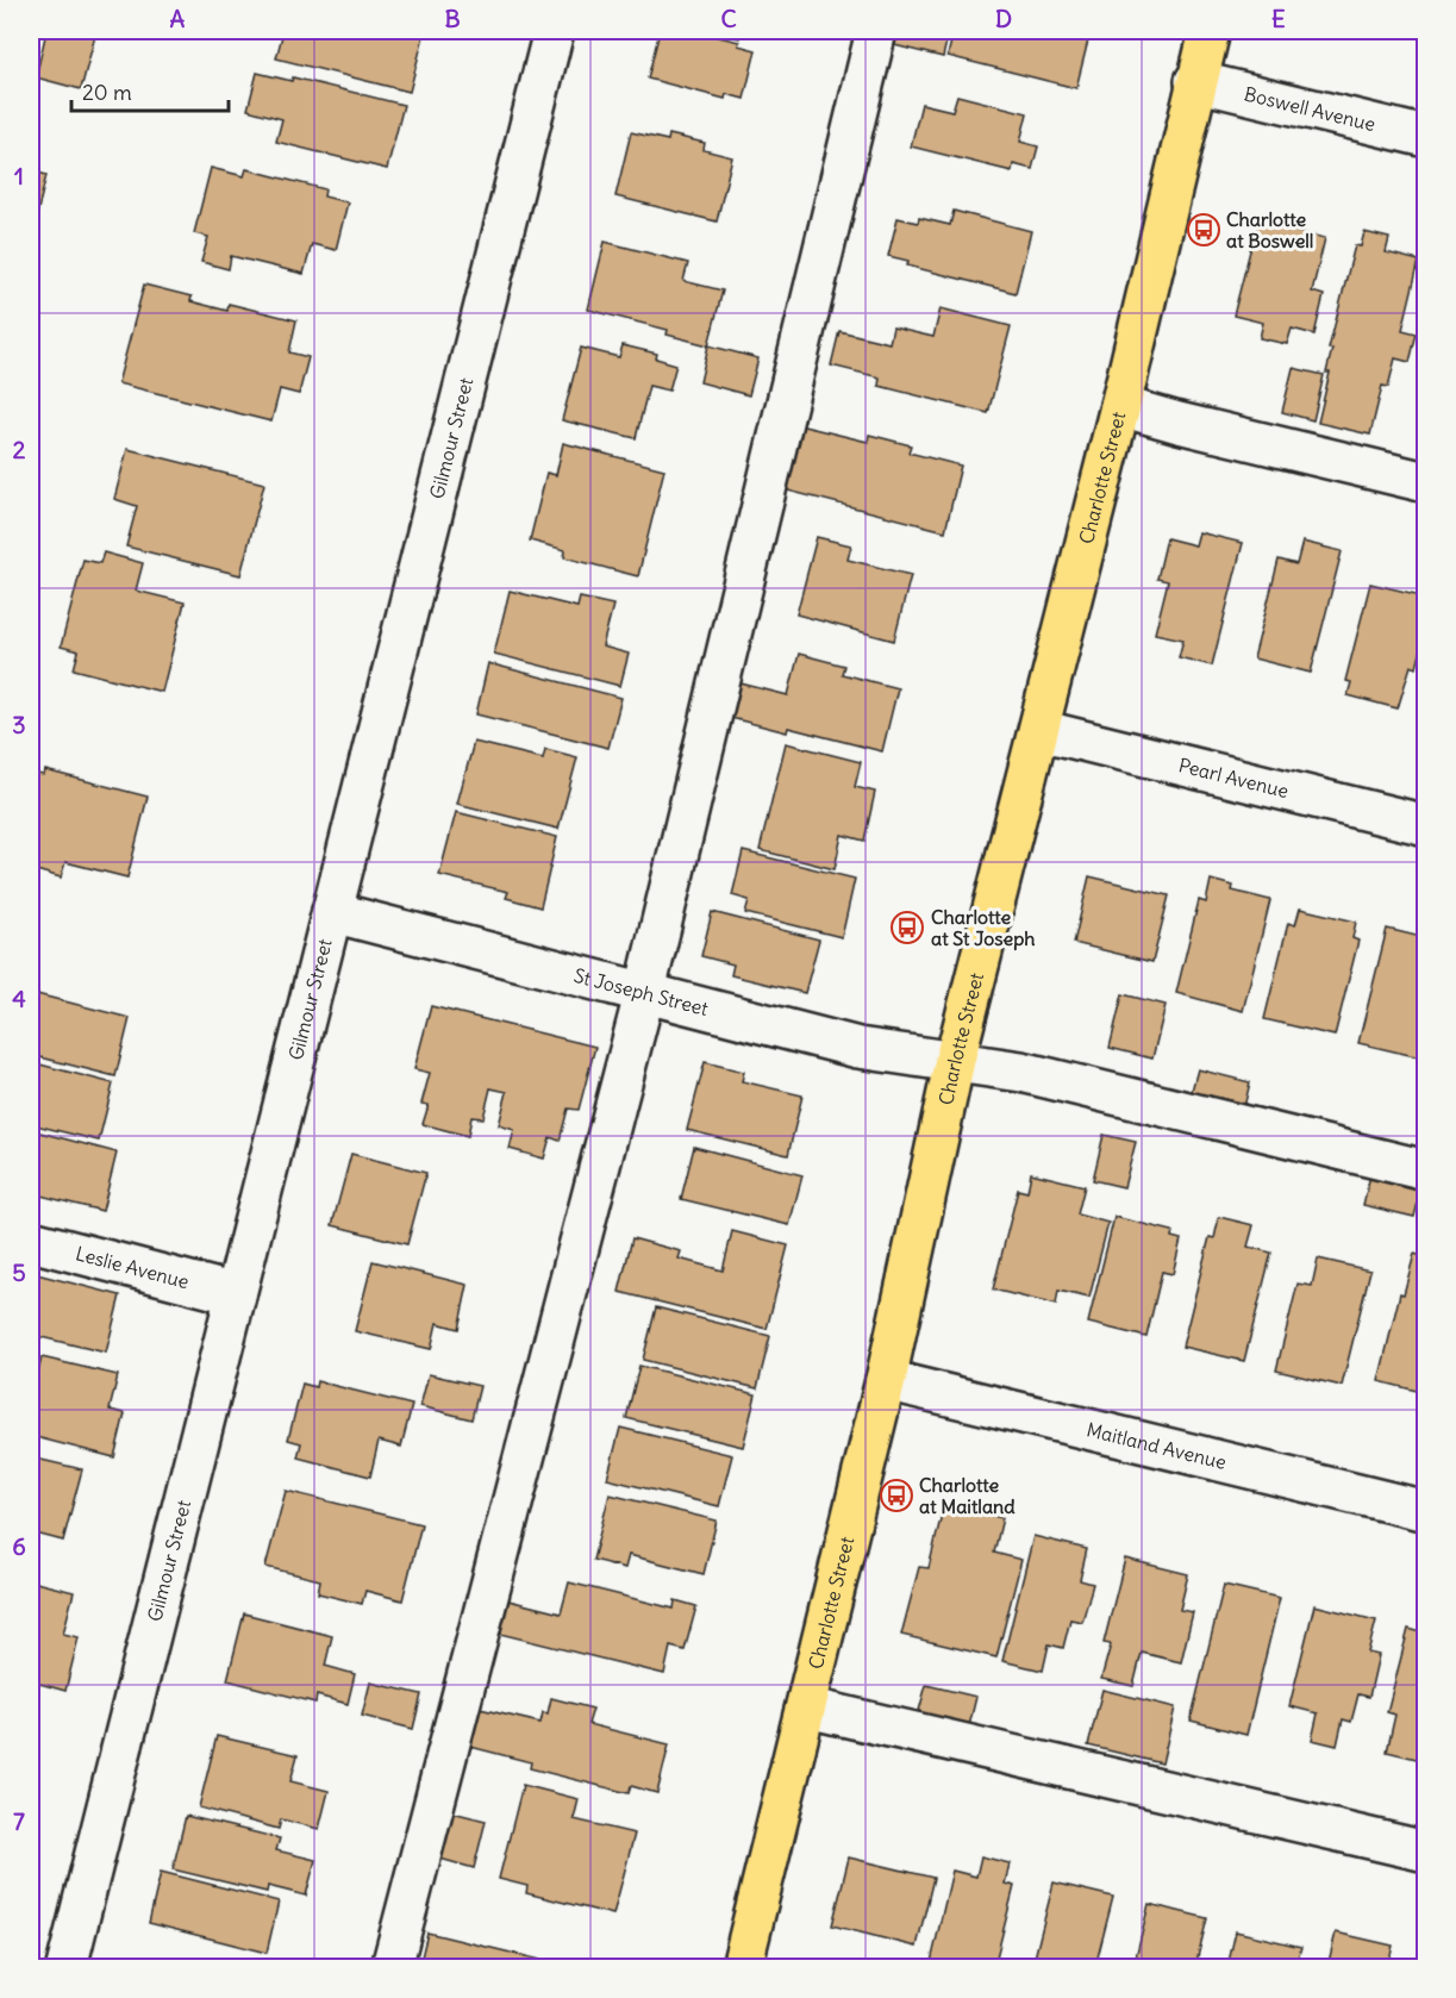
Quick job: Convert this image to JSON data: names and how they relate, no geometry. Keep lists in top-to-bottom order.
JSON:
{
  "streets": {
    "main road": ["Charlotte Street"],
    "street": [
      "Boswell Avenue",
      "Gilmour Street",
      "Pearl Avenue",
      "St Joseph Street",
      "Leslie Avenue",
      "Maitland Avenue"
    ]
  },
  "crossings": [
    ["Boswell Avenue", "Charlotte Street"],
    ["Gilmour Street", "St Joseph Street"],
    ["Gilmour Street", "Leslie Avenue"],
    ["Charlotte Street", "Pearl Avenue"],
    ["Charlotte Street", "St Joseph Street"],
    ["Charlotte Street", "Maitland Avenue"]
  ],
  "places": {
    "bus stop": ["Charlotte at Boswell", "Charlotte at St Joseph", "Charlotte at Maitland"]
  },
  "scale_bar": "20 m",
  "grid": {
    "columns": [
      "A",
      "B",
      "C",
      "D",
      "E"
    ],
    "rows": [
      "1",
      "2",
      "3",
      "4",
      "5",
      "6",
      "7"
    ]
  }
}
